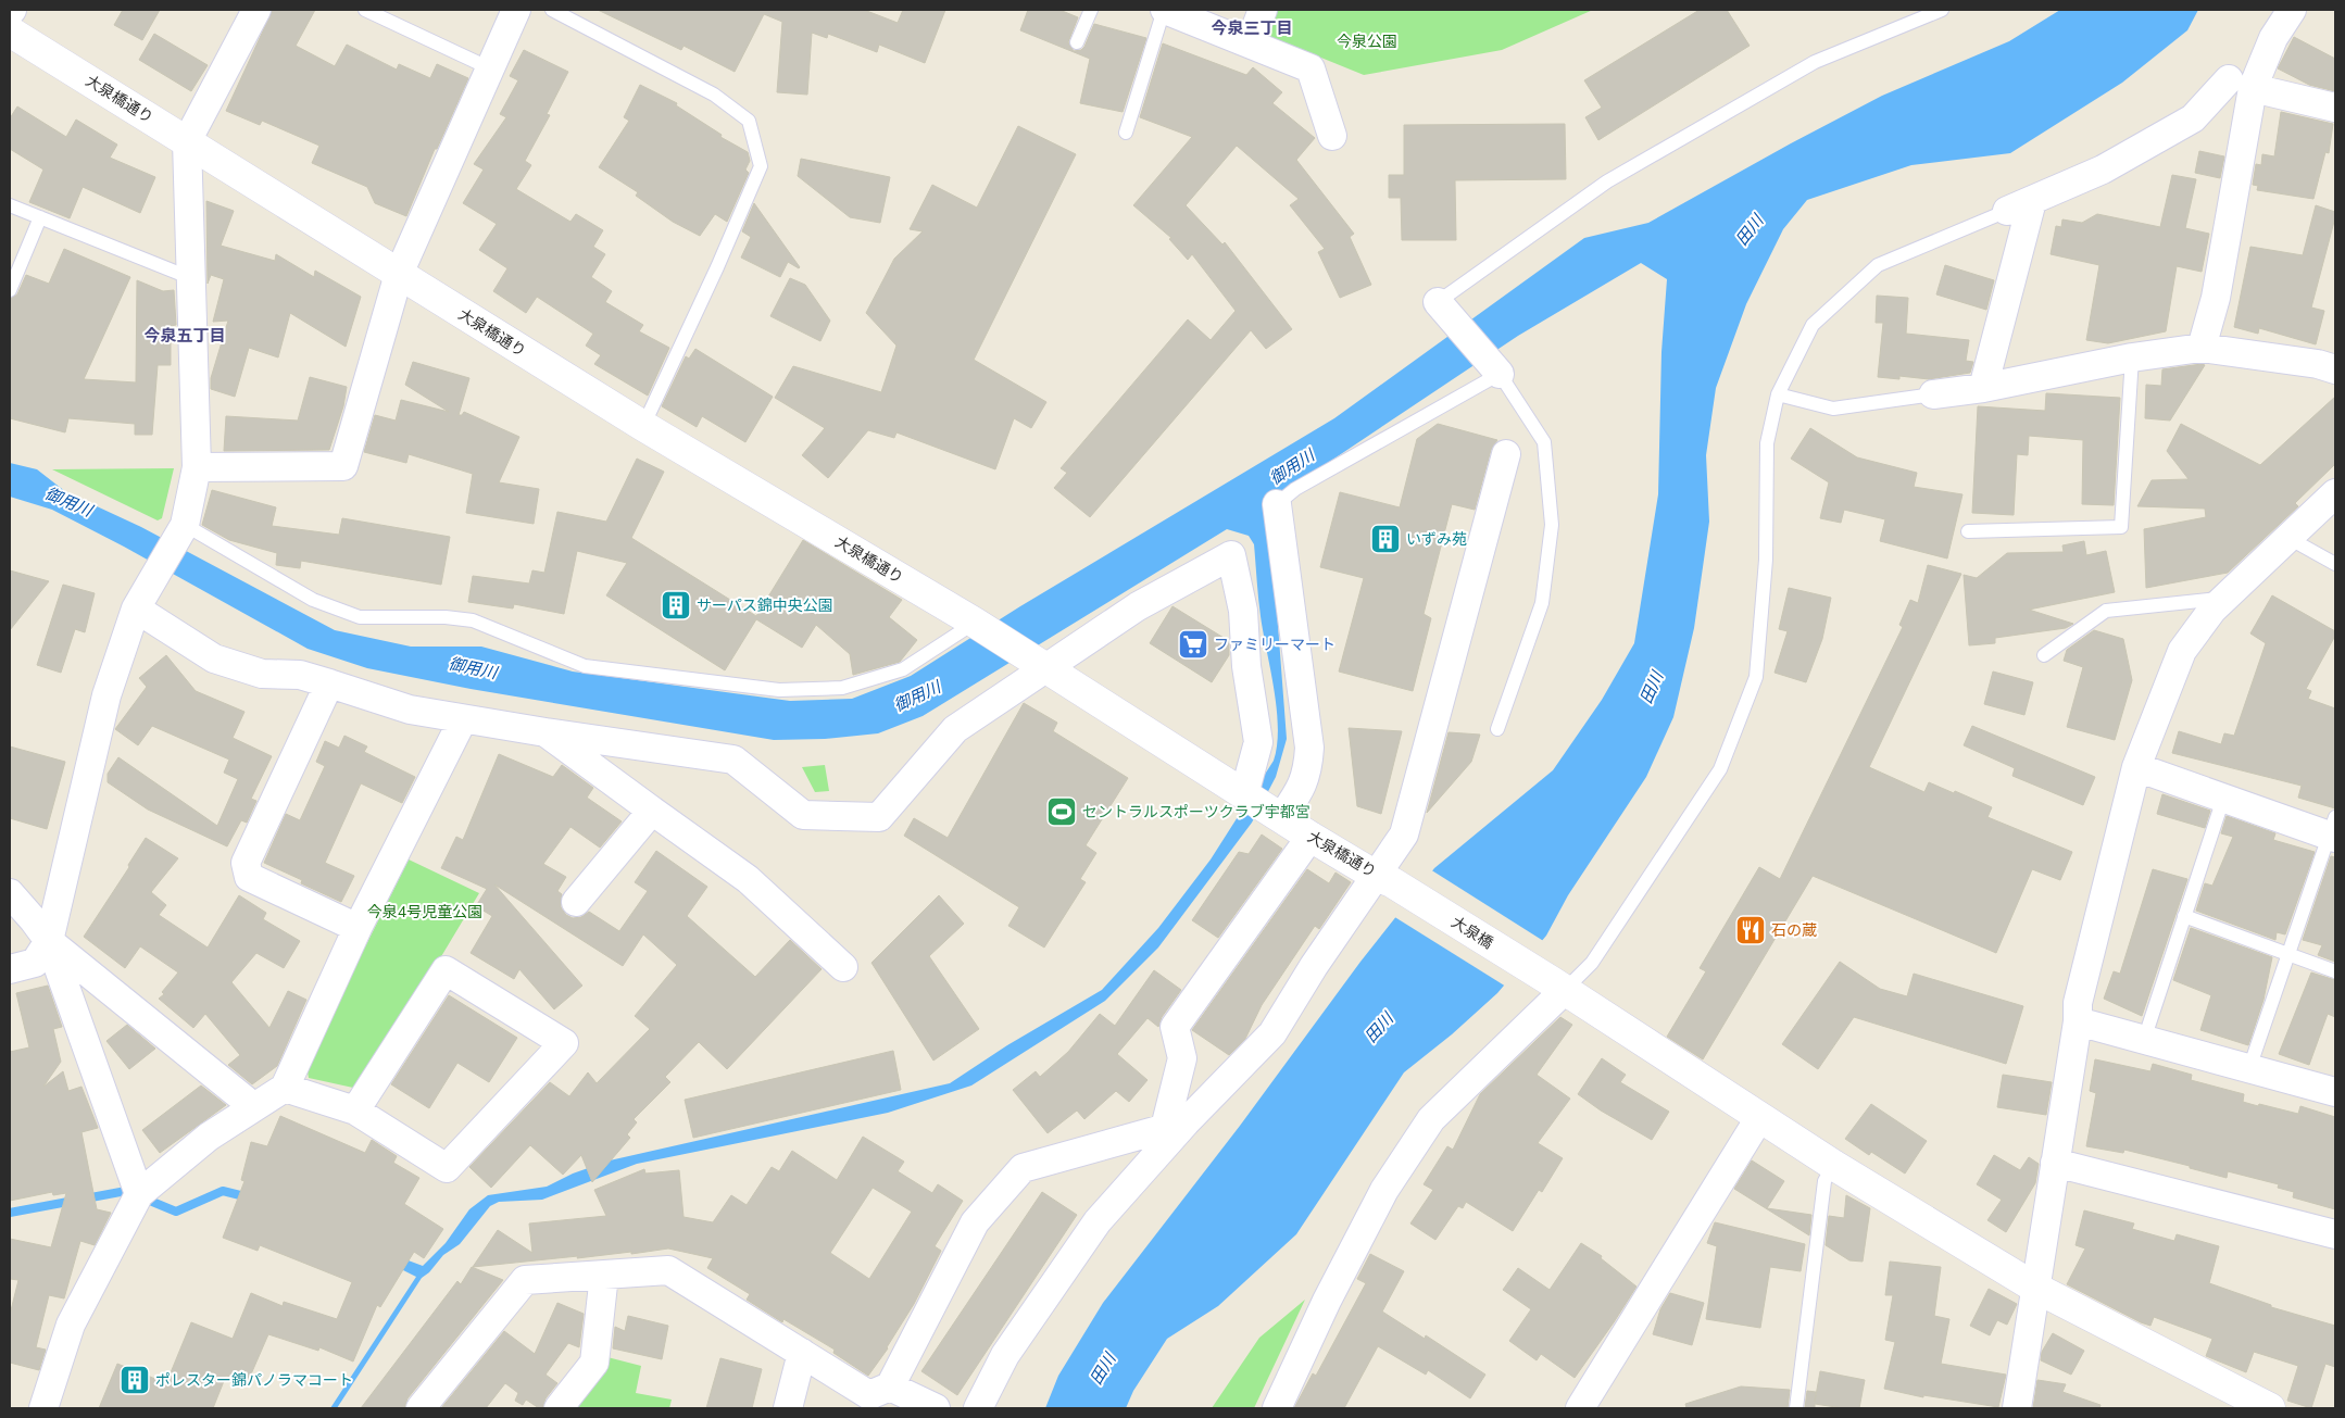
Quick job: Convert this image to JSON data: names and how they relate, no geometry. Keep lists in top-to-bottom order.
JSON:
{
  "streets": {
    "street": ["大泉橋通り", "大泉橋"]
  },
  "crossings": [
    ["大泉橋通り", "大泉橋"]
  ],
  "districts": ["今泉三丁目", "今泉五丁目"],
  "water": ["田川", "御用川"],
  "parks": ["今泉公園", "今泉4号児童公園"],
  "places": {
    "building": ["いずみ苑", "サーパス錦中央公園", "ポレスター錦パノラマコート"],
    "supermarket": ["ファミリーマート"],
    "sports": ["セントラルスポーツクラブ宇都宮"],
    "restaurant": ["石の蔵"]
  }
}
